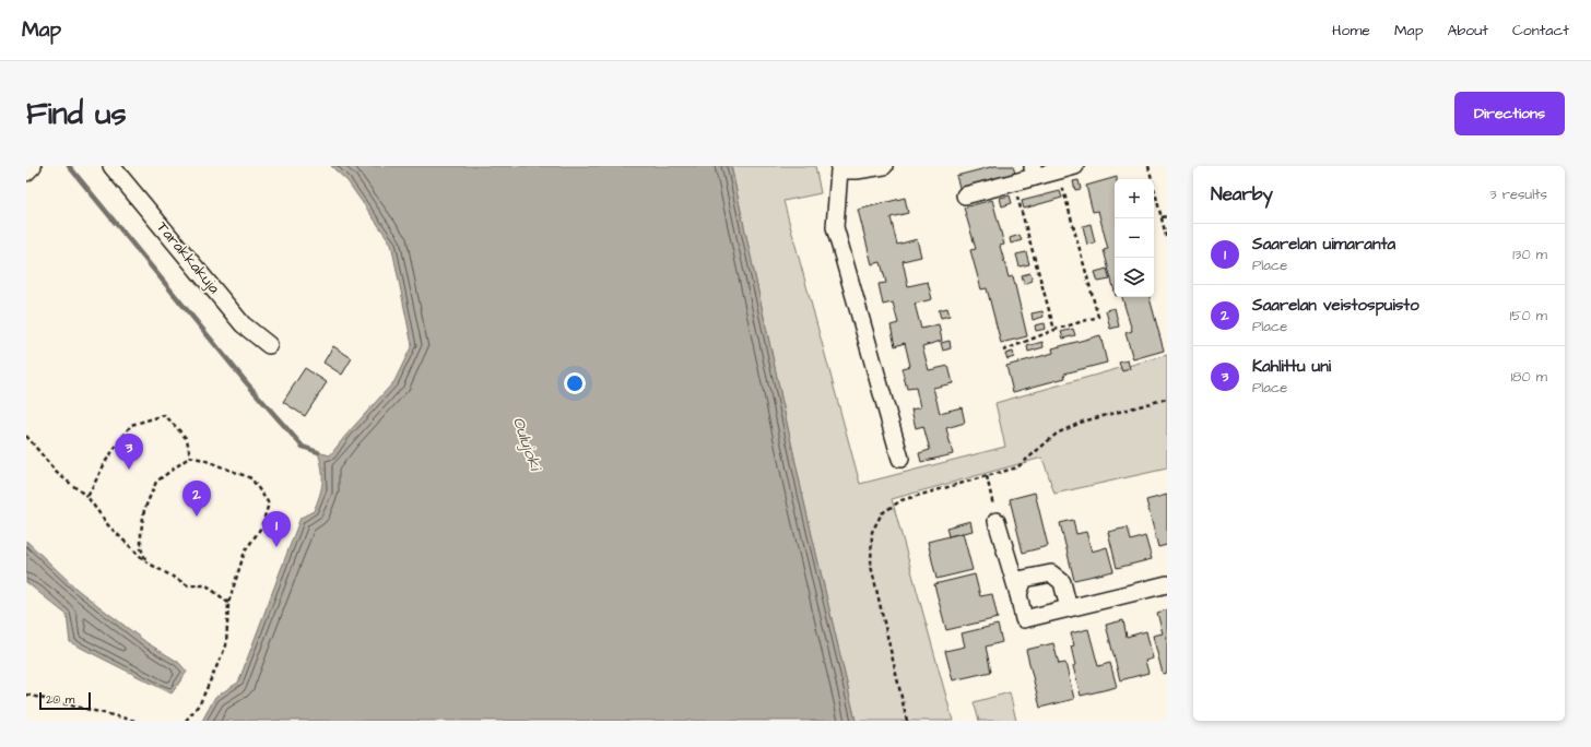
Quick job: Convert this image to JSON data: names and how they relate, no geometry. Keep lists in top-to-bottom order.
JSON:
{
  "streets": {
    "street": ["Tarakkakuja"]
  },
  "water": ["Oulujoki"],
  "scale_bar": "20 m",
  "page": {
    "header": "Map",
    "nav": [
      "Home",
      "Map",
      "About",
      "Contact"
    ],
    "buttons": "Directions",
    "title": "Find us",
    "heading": ["Nearby", "3 results"],
    "map_buttons": ["+", "−"],
    "list": [
      {
        "mark": "1",
        "name": "Saarelan uimaranta",
        "note": "Place",
        "value": "130 m"
      },
      {
        "mark": "2",
        "name": "Saarelan veistospuisto",
        "note": "Place",
        "value": "150 m"
      },
      {
        "mark": "3",
        "name": "Kahlittu uni",
        "note": "Place",
        "value": "180 m"
      }
    ],
    "pins": ["3", "2", "1"],
    "scale": "20 m"
  }
}
